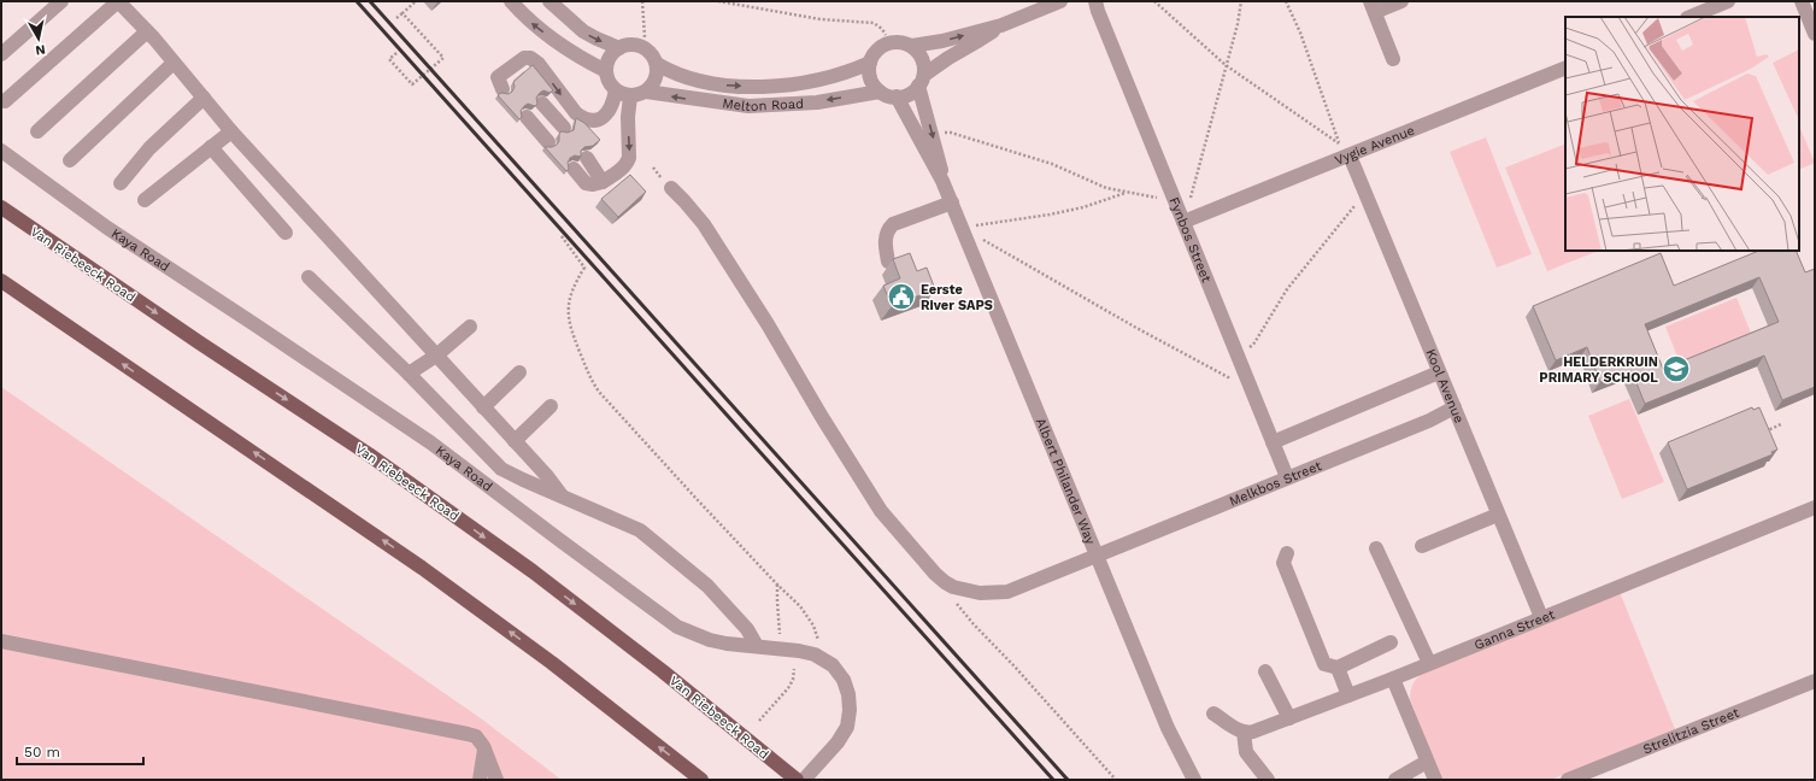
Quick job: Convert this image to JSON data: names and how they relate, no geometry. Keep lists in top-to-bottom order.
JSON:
{
  "streets": {
    "main road": ["Van Riebeeck Road"],
    "street": [
      "Melton Road",
      "Vygie Avenue",
      "Fynbos Street",
      "Kaya Road",
      "Kool Avenue",
      "Albert Philander Way",
      "Melkbos Street",
      "Ganna Street",
      "Strelitzia Street"
    ]
  },
  "crossings": [
    ["Melton Road", "Albert Philander Way"],
    ["Vygie Avenue", "Fynbos Street"],
    ["Vygie Avenue", "Kool Avenue"],
    ["Fynbos Street", "Melkbos Street"],
    ["Kool Avenue", "Melkbos Street"],
    ["Kool Avenue", "Ganna Street"],
    ["Albert Philander Way", "Melkbos Street"]
  ],
  "places": {
    "public building": ["Eerste River SAPS"],
    "school or university": ["HELDERKRUIN PRIMARY SCHOOL"]
  },
  "scale_bar": "50 m",
  "north": "bottom"
}
